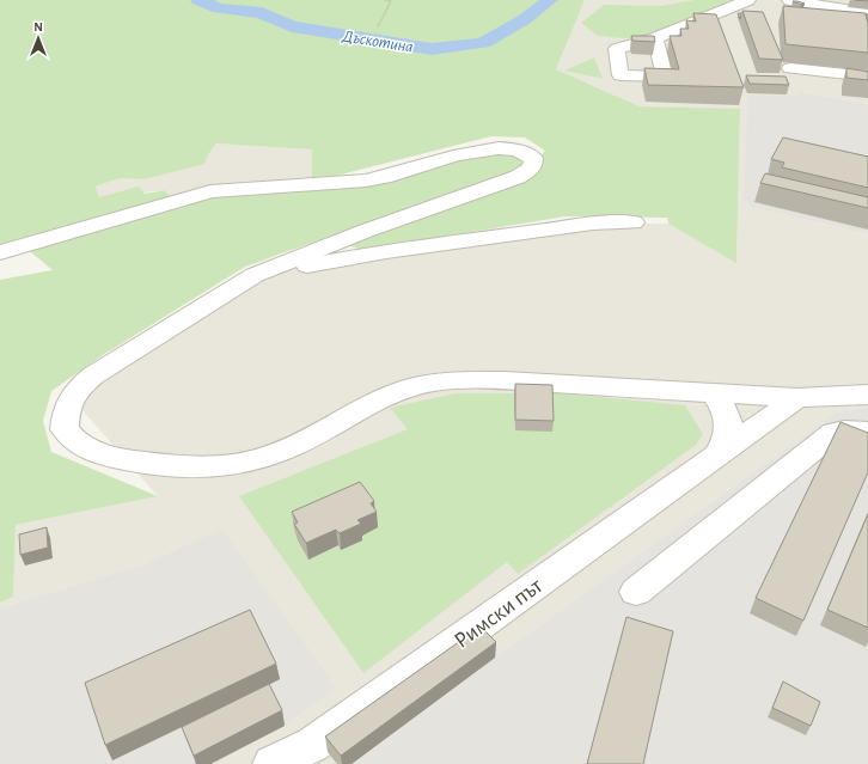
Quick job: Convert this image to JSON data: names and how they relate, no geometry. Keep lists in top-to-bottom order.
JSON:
{
  "streets": {
    "street": ["Римски път"]
  },
  "water": ["Дъскотина"],
  "north": "top"
}
